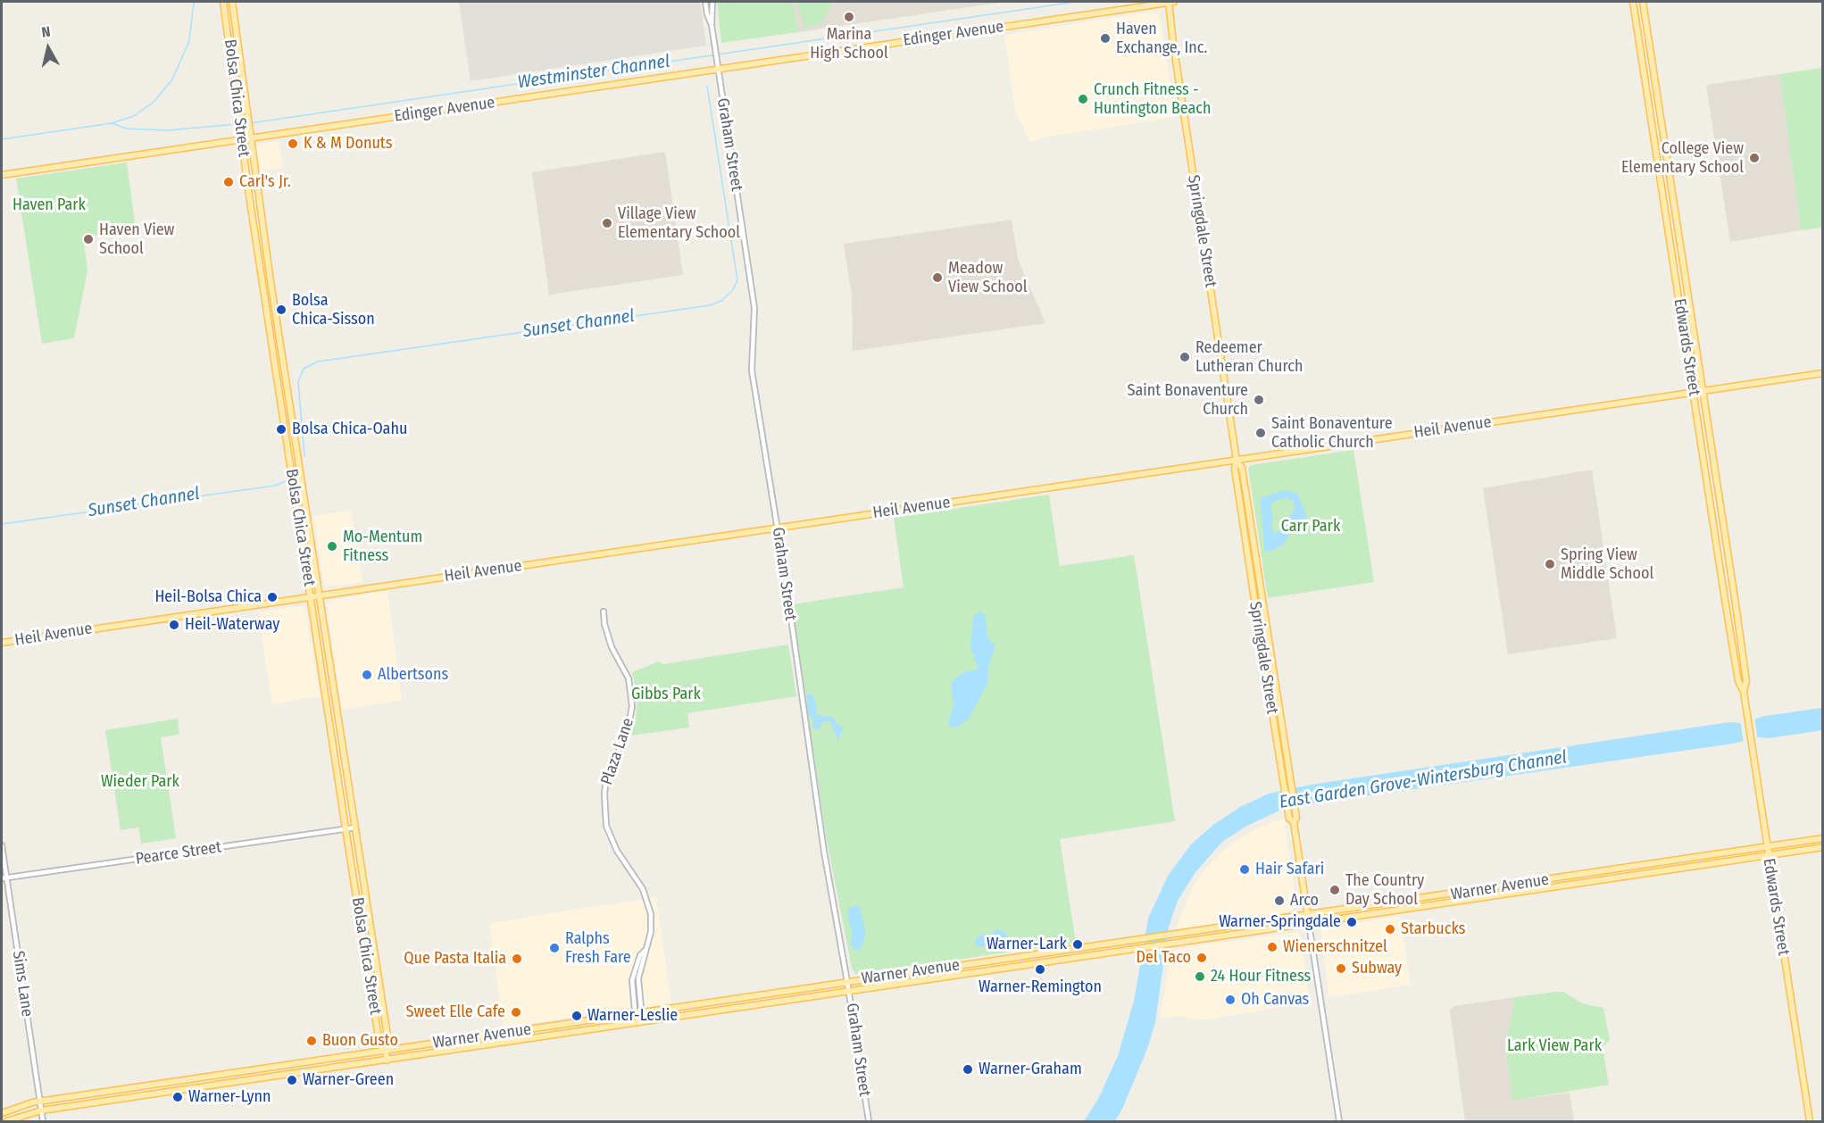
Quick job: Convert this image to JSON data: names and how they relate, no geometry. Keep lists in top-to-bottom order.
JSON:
{
  "streets": {
    "main road": [
      "Edinger Avenue",
      "Bolsa Chica Street",
      "Springdale Street",
      "Edwards Street",
      "Heil Avenue",
      "Warner Avenue"
    ],
    "street": [
      "Graham Street",
      "Plaza Lane",
      "Pearce Street",
      "Sims Lane"
    ]
  },
  "crossings": [
    ["Edinger Avenue", "Bolsa Chica Street"],
    ["Edinger Avenue", "Graham Street"],
    ["Edinger Avenue", "Springdale Street"],
    ["Bolsa Chica Street", "Heil Avenue"],
    ["Bolsa Chica Street", "Pearce Street"],
    ["Bolsa Chica Street", "Warner Avenue"],
    ["Graham Street", "Heil Avenue"],
    ["Graham Street", "Warner Avenue"],
    ["Springdale Street", "Heil Avenue"],
    ["Springdale Street", "Warner Avenue"],
    ["Edwards Street", "Heil Avenue"],
    ["Edwards Street", "Warner Avenue"],
    ["Plaza Lane", "Warner Avenue"],
    ["Pearce Street", "Sims Lane"],
    ["Warner Avenue", "Sims Lane"]
  ],
  "water": ["Westminster Channel", "Sunset Channel", "East Garden Grove-Wintersburg Channel"],
  "parks": [
    "Haven Park",
    "Carr Park",
    "Gibbs Park",
    "Wieder Park",
    "Lark View Park"
  ],
  "places": [
    "Marina High School",
    "Haven Exchange, Inc.",
    "Crunch Fitness - Huntington Beach",
    "K & M Donuts",
    "College View Elementary School",
    "Carl's Jr.",
    "Village View Elementary School",
    "Haven View School",
    "Meadow View School",
    "Bolsa Chica-Sisson",
    "Redeemer Lutheran Church",
    "Saint Bonaventure Church",
    "Bolsa Chica-Oahu",
    "Saint Bonaventure Catholic Church",
    "Mo-Mentum Fitness",
    "Spring View Middle School",
    "Heil-Bolsa Chica",
    "Heil-Waterway",
    "Albertsons",
    "Hair Safari",
    "The Country Day School",
    "Arco",
    "Warner-Springdale",
    "Starbucks",
    "Warner-Lark",
    "Wienerschnitzel",
    "Ralphs Fresh Fare",
    "Del Taco",
    "Que Pasta Italia",
    "Subway",
    "Warner-Remington",
    "24 Hour Fitness",
    "Oh Canvas",
    "Sweet Elle Cafe",
    "Warner-Leslie",
    "Buon Gusto",
    "Warner-Graham",
    "Warner-Green",
    "Warner-Lynn"
  ],
  "north": "top"
}
